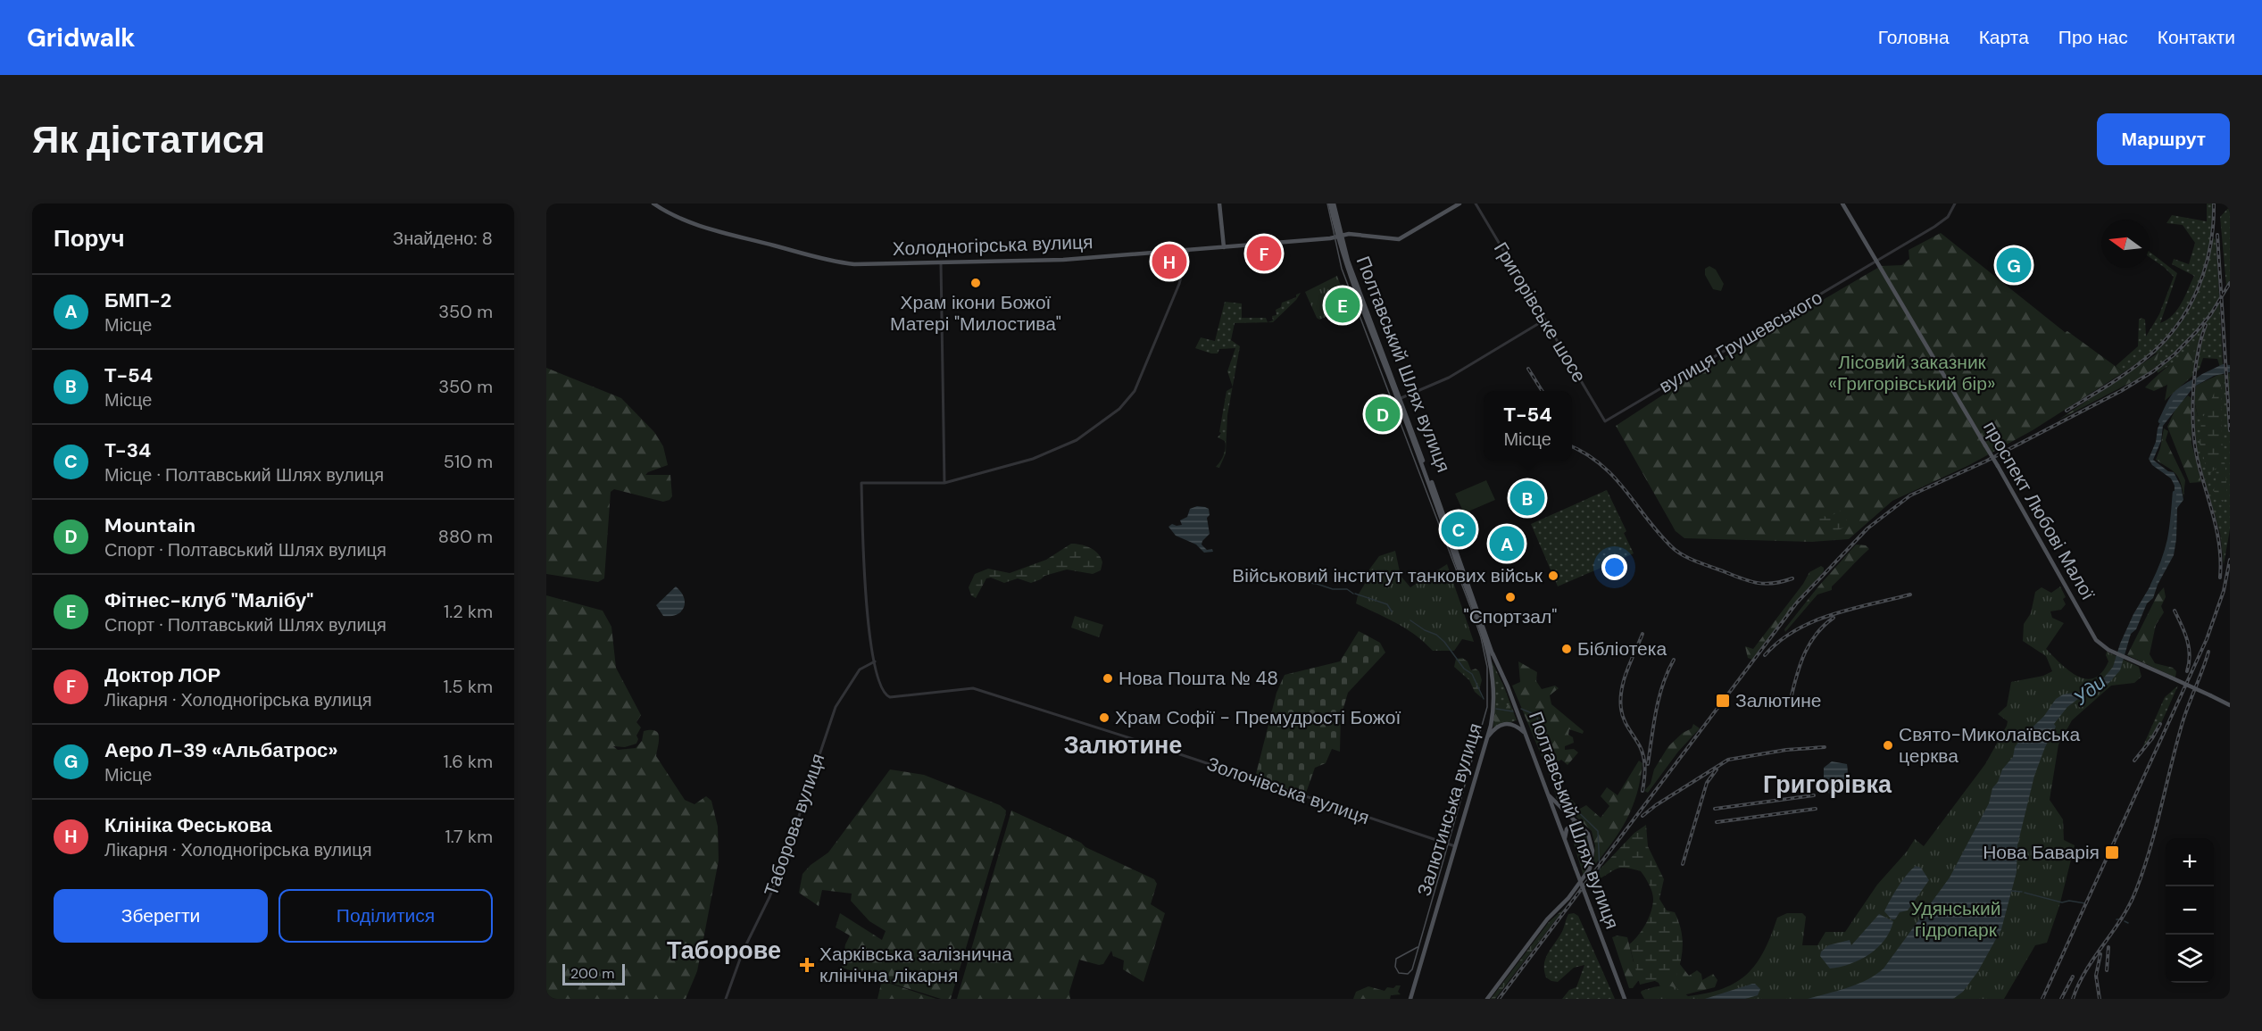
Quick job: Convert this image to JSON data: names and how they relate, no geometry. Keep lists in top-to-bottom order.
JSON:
{
  "streets": {
    "main road": [
      "Холодногірська вулиця",
      "Полтавський Шлях вулиця",
      "проспект Любові Малої",
      "Залютинська вулиця"
    ],
    "street": [
      "Григорівське шосе",
      "вулиця Грушевського",
      "Золочівська вулиця",
      "Таборова вулиця"
    ]
  },
  "crossings": [
    ["Холодногірська вулиця", "Полтавський Шлях вулиця"],
    ["Григорівське шосе", "вулиця Грушевського"],
    ["вулиця Грушевського", "проспект Любові Малої"],
    ["Полтавський Шлях вулиця", "Залютинська вулиця"],
    ["Золочівська вулиця", "Залютинська вулиця"],
    ["Золочівська вулиця", "Таборова вулиця"]
  ],
  "districts": ["Залютине", "Григорівка", "Таборове"],
  "water": ["Уди"],
  "parks": ["Лісовий заказник «Григорівський бір»", "Удянський гідропарк"],
  "places": {
    "other": [
      "Храм ікони Божої Матері \"Милостива\"",
      "Військовий інститут танкових військ",
      "\"Спортзал\"",
      "Бібліотека",
      "Нова Пошта № 48",
      "Храм Софії - Премудрості Божої",
      "Свято-Миколаївська церква"
    ],
    "transit": ["Залютине", "Нова Баварія"],
    "health": ["Харківська залізнична клінічна лікарня"]
  },
  "scale_bar": "200 m",
  "north": "left",
  "page": {
    "header": "Gridwalk",
    "nav": [
      "Головна",
      "Карта",
      "Про нас",
      "Контакти"
    ],
    "buttons": [
      "Маршрут",
      ["Зберегти", "Поділитися"]
    ],
    "title": "Як дістатися",
    "heading": ["Поруч", "Знайдено: 8"],
    "pins": [
      "F",
      "H",
      "G",
      "E",
      "D",
      "B",
      "C",
      "A"
    ],
    "list": [
      {
        "mark": "A",
        "name": "БМП-2",
        "note": "Місце",
        "value": "350 m"
      },
      {
        "mark": "B",
        "name": "Т-54",
        "note": "Місце",
        "value": "350 m"
      },
      {
        "mark": "C",
        "name": "T-34",
        "note": "Місце · Полтавський Шлях вулиця",
        "value": "510 m"
      },
      {
        "mark": "D",
        "name": "Mountain",
        "note": "Спорт · Полтавський Шлях вулиця",
        "value": "880 m"
      },
      {
        "mark": "E",
        "name": "Фітнес-клуб \"Малібу\"",
        "note": "Спорт · Полтавський Шлях вулиця",
        "value": "1.2 km"
      },
      {
        "mark": "F",
        "name": "Доктор ЛОР",
        "note": "Лікарня · Холодногірська вулиця",
        "value": "1.5 km"
      },
      {
        "mark": "G",
        "name": "Аеро Л-39 «Альбатрос»",
        "note": "Місце",
        "value": "1.6 km"
      },
      {
        "mark": "H",
        "name": "Клініка Феськова",
        "note": "Лікарня · Холодногірська вулиця",
        "value": "1.7 km"
      }
    ],
    "popup": ["Т-54", "Місце"],
    "map_buttons": ["+", "−"],
    "scale": "200 m"
  }
}
